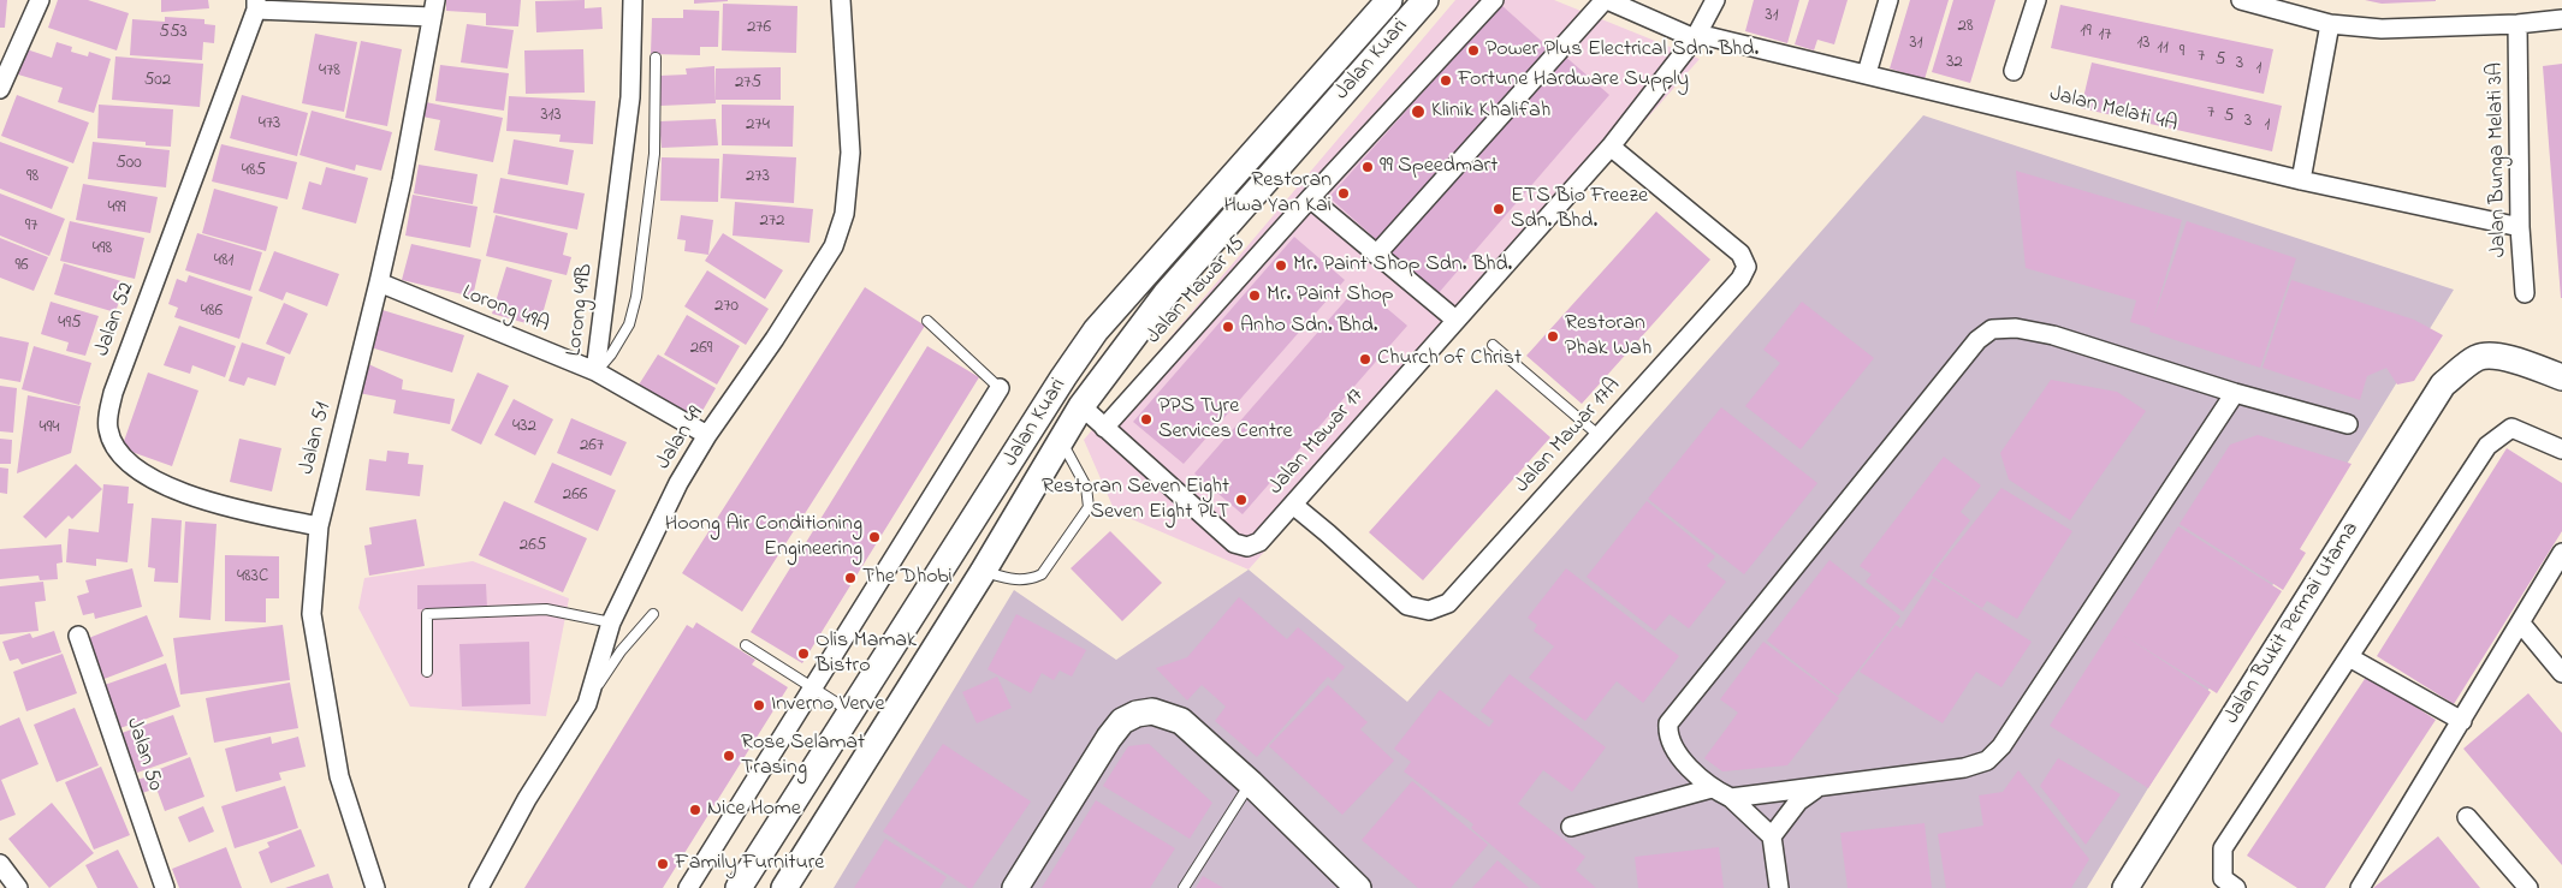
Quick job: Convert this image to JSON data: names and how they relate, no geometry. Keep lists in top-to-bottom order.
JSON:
{
  "streets": {
    "street": [
      "Jalan Kuari",
      "Jalan Melati 4A",
      "Jalan Bunga Melati 3A",
      "Jalan Mawar 15",
      "Lorong 49A",
      "Lorong 49B",
      "Jalan 52",
      "Jalan Mawar 17A",
      "Jalan 51",
      "Jalan 49",
      "Jalan Mawar 17",
      "Jalan Bukit Permai Utama",
      "Jalan 50"
    ]
  },
  "crossings": [
    ["Jalan Kuari", "Jalan Mawar 17"],
    ["Jalan Melati 4A", "Jalan Bunga Melati 3A"],
    ["Jalan Melati 4A", "Jalan Mawar 17"],
    ["Jalan Mawar 15", "Jalan Mawar 17"],
    ["Lorong 49A", "Lorong 49B"],
    ["Lorong 49A", "Jalan 51"],
    ["Lorong 49A", "Jalan 49"],
    ["Jalan 52", "Jalan 51"],
    ["Jalan Mawar 17A", "Jalan Mawar 17"]
  ],
  "places": [
    "Power Plus Electrical Sdn. Bhd.",
    "Fortune Hardware Supply",
    "Klinik Khalifah",
    "99 Speedmart",
    "Restoran Hwa Yan Kai",
    "ETS Bio Freeze Sdn. Bhd.",
    "Mr. Paint Shop Sdn. Bhd.",
    "Mr. Paint Shop",
    "Anho Sdn. Bhd.",
    "Restoran Phak Wah",
    "Church of Christ",
    "PPS Tyre Services Centre",
    "Restoran Seven Eight Seven Eight PLT",
    "Hoong Air Conditioning Engineering",
    "The Dhobi",
    "Olis Mamak Bistro",
    "Inverno Verve",
    "Rose Selamat Trasing",
    "Nice Home",
    "Family Furniture"
  ],
  "house_numbers": [
    "31",
    "28",
    "276",
    "19",
    "553",
    "17",
    "31",
    "13",
    "11",
    "9",
    "7",
    "5",
    "32",
    "3",
    "1",
    "478",
    "502",
    "275",
    "7",
    "313",
    "5",
    "3",
    "473",
    "274",
    "1",
    "500",
    "485",
    "98",
    "273",
    "499",
    "272",
    "97",
    "498",
    "481",
    "96",
    "270",
    "486",
    "495",
    "269",
    "432",
    "494",
    "267",
    "266",
    "265",
    "483C"
  ]
}
